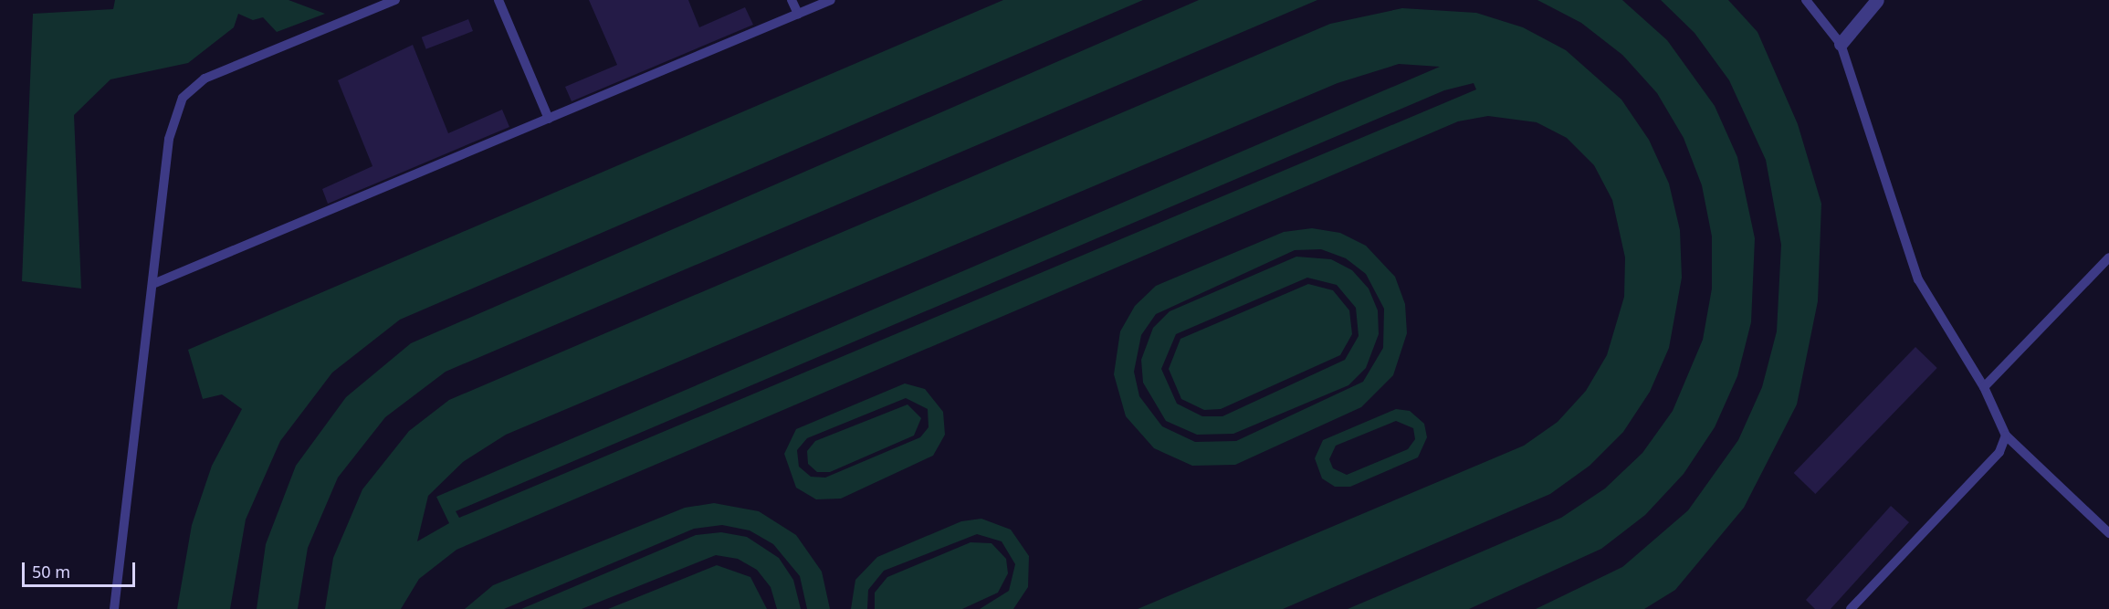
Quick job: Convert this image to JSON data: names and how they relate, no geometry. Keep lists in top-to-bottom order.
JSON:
{
  "scale_bar": "50 m"
}
